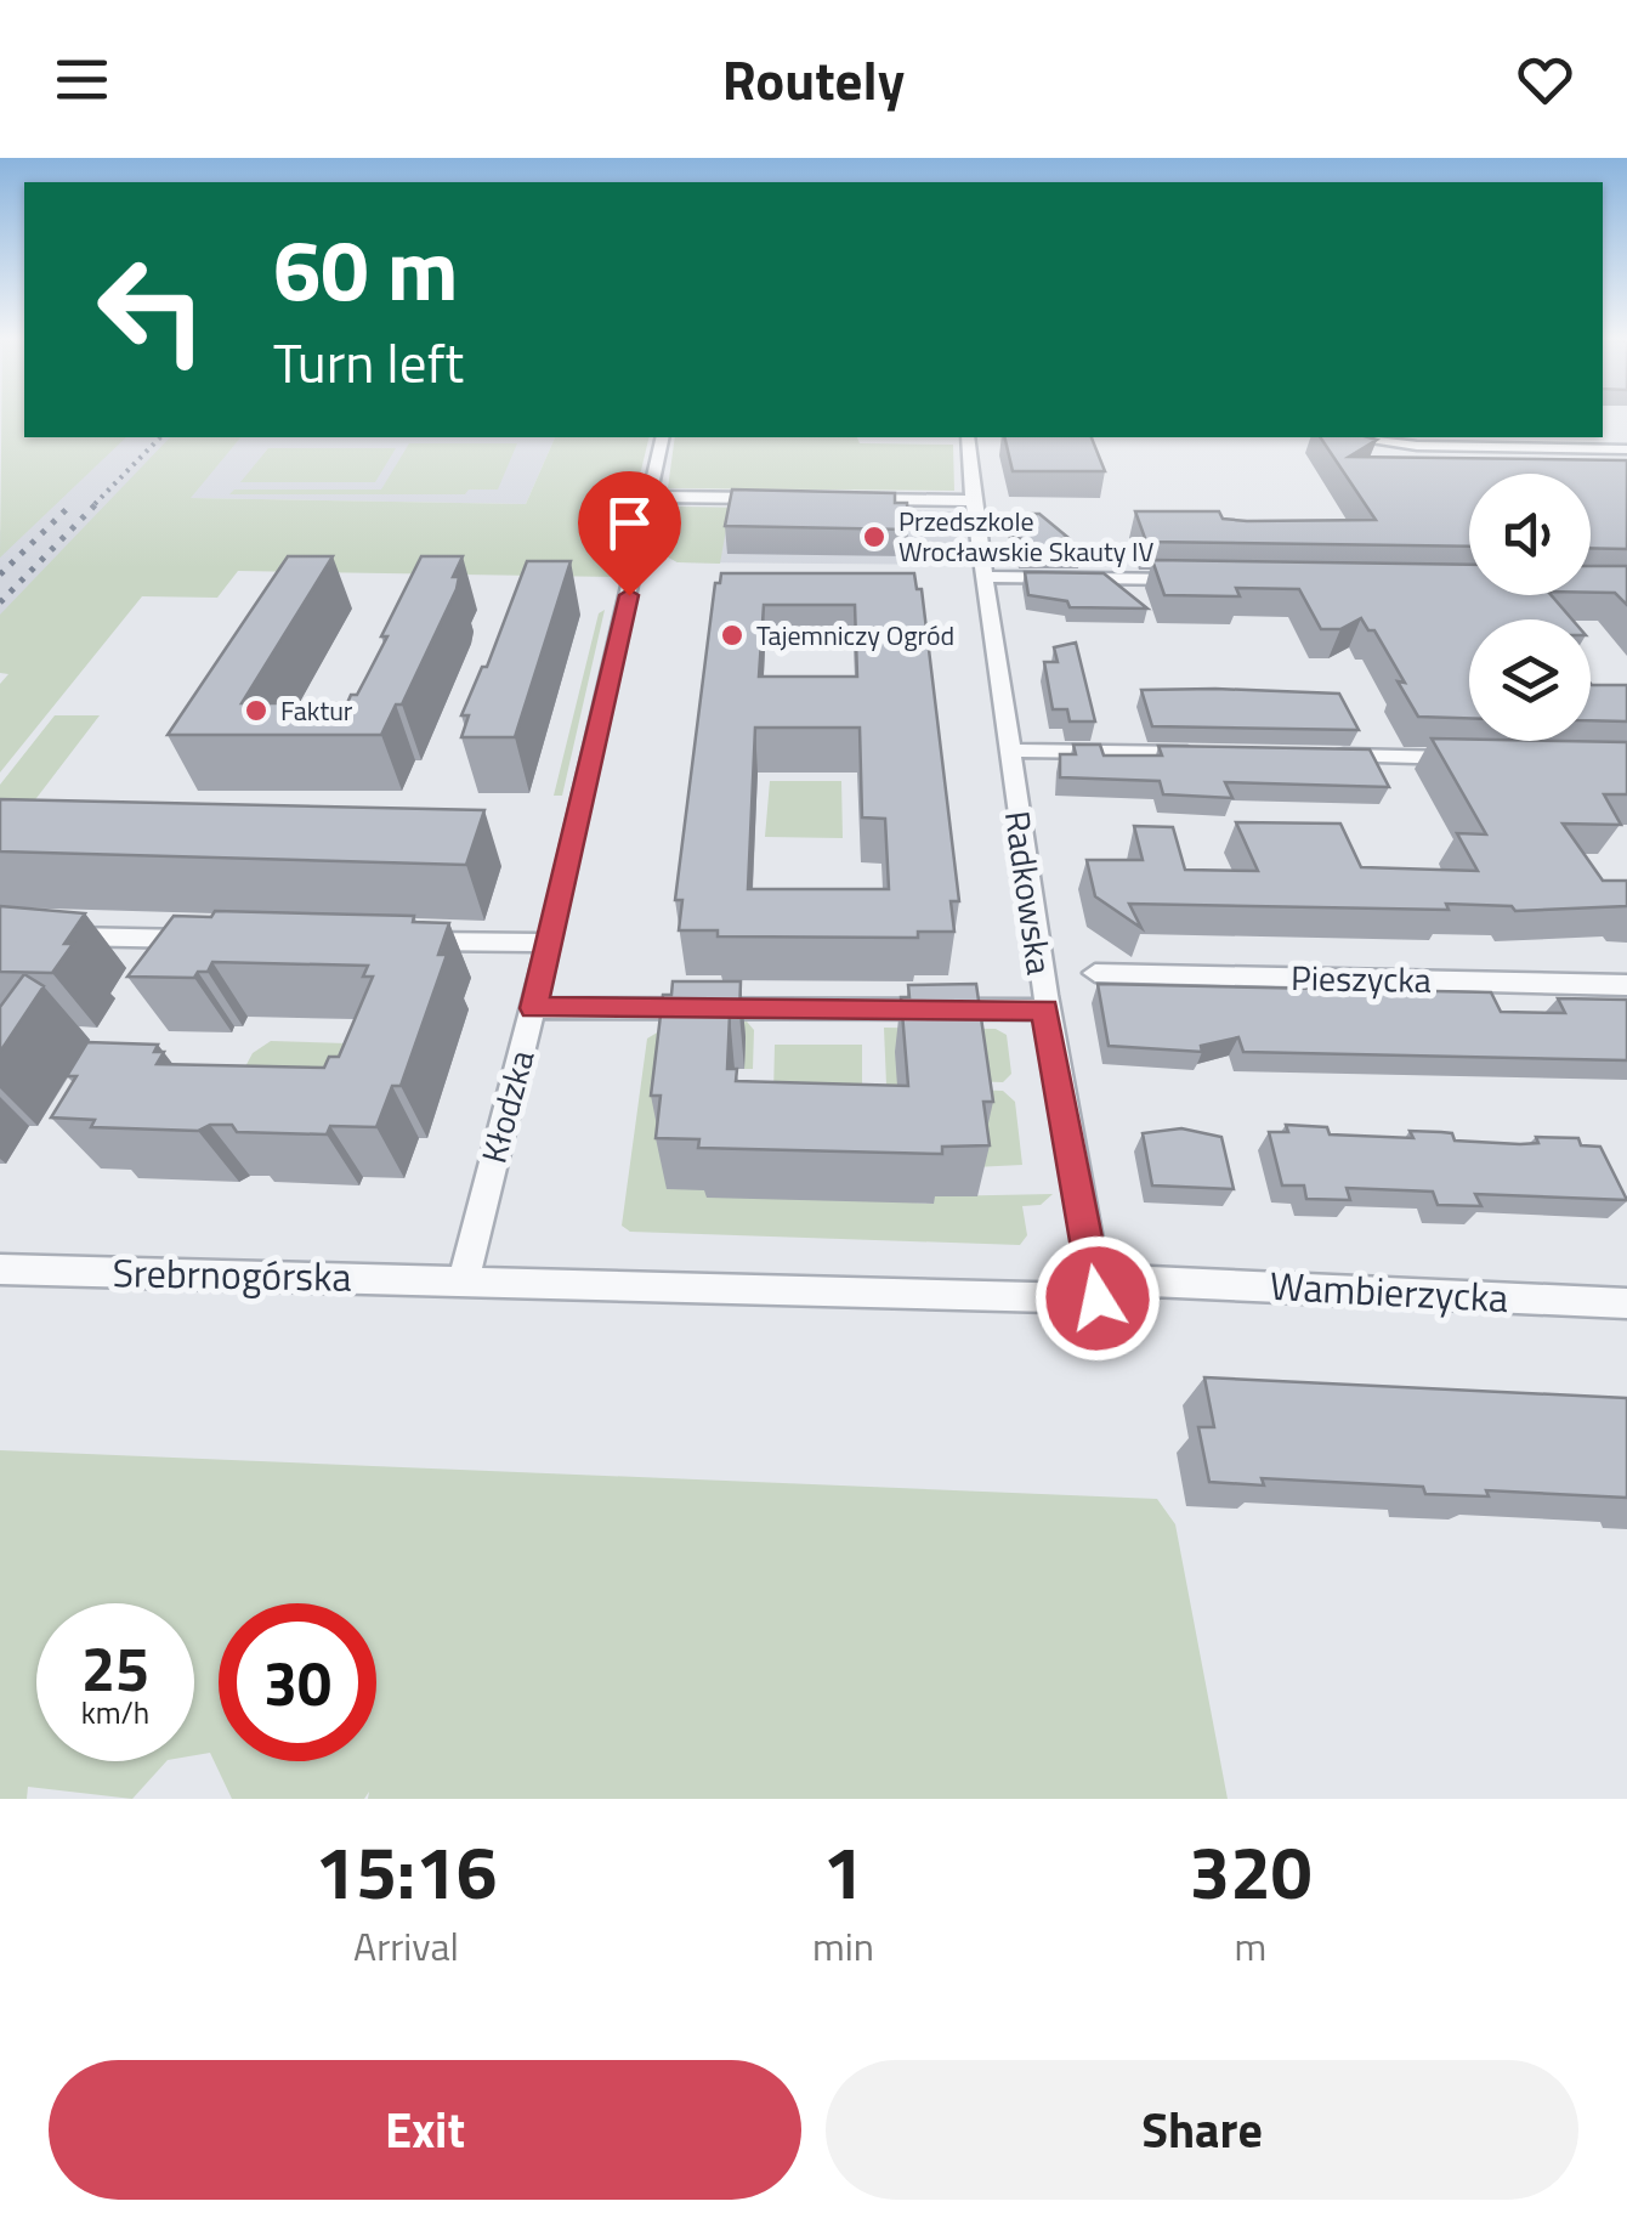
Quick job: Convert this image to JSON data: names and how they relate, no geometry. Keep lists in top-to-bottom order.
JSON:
{
  "streets": {
    "street": [
      "Radkowska",
      "Pieszycka",
      "Kłodzka",
      "Srebrnogórska",
      "Wambierzycka"
    ]
  },
  "crossings": [
    ["Radkowska", "Kłodzka"],
    ["Radkowska", "Srebrnogórska"],
    ["Kłodzka", "Srebrnogórska"]
  ],
  "places": ["Przedszkole Wrocławskie Skauty IV", "Tajemniczy Ogród", "Faktur"],
  "page": {
    "header": "Routely",
    "turn": ["60 m", "Turn left"],
    "speed": "25 km/h",
    "limit": "30",
    "eta": [
      "15:16",
      "Arrival",
      "1",
      "min",
      "320",
      "m"
    ],
    "buttons": ["Exit", "Share"]
  }
}
